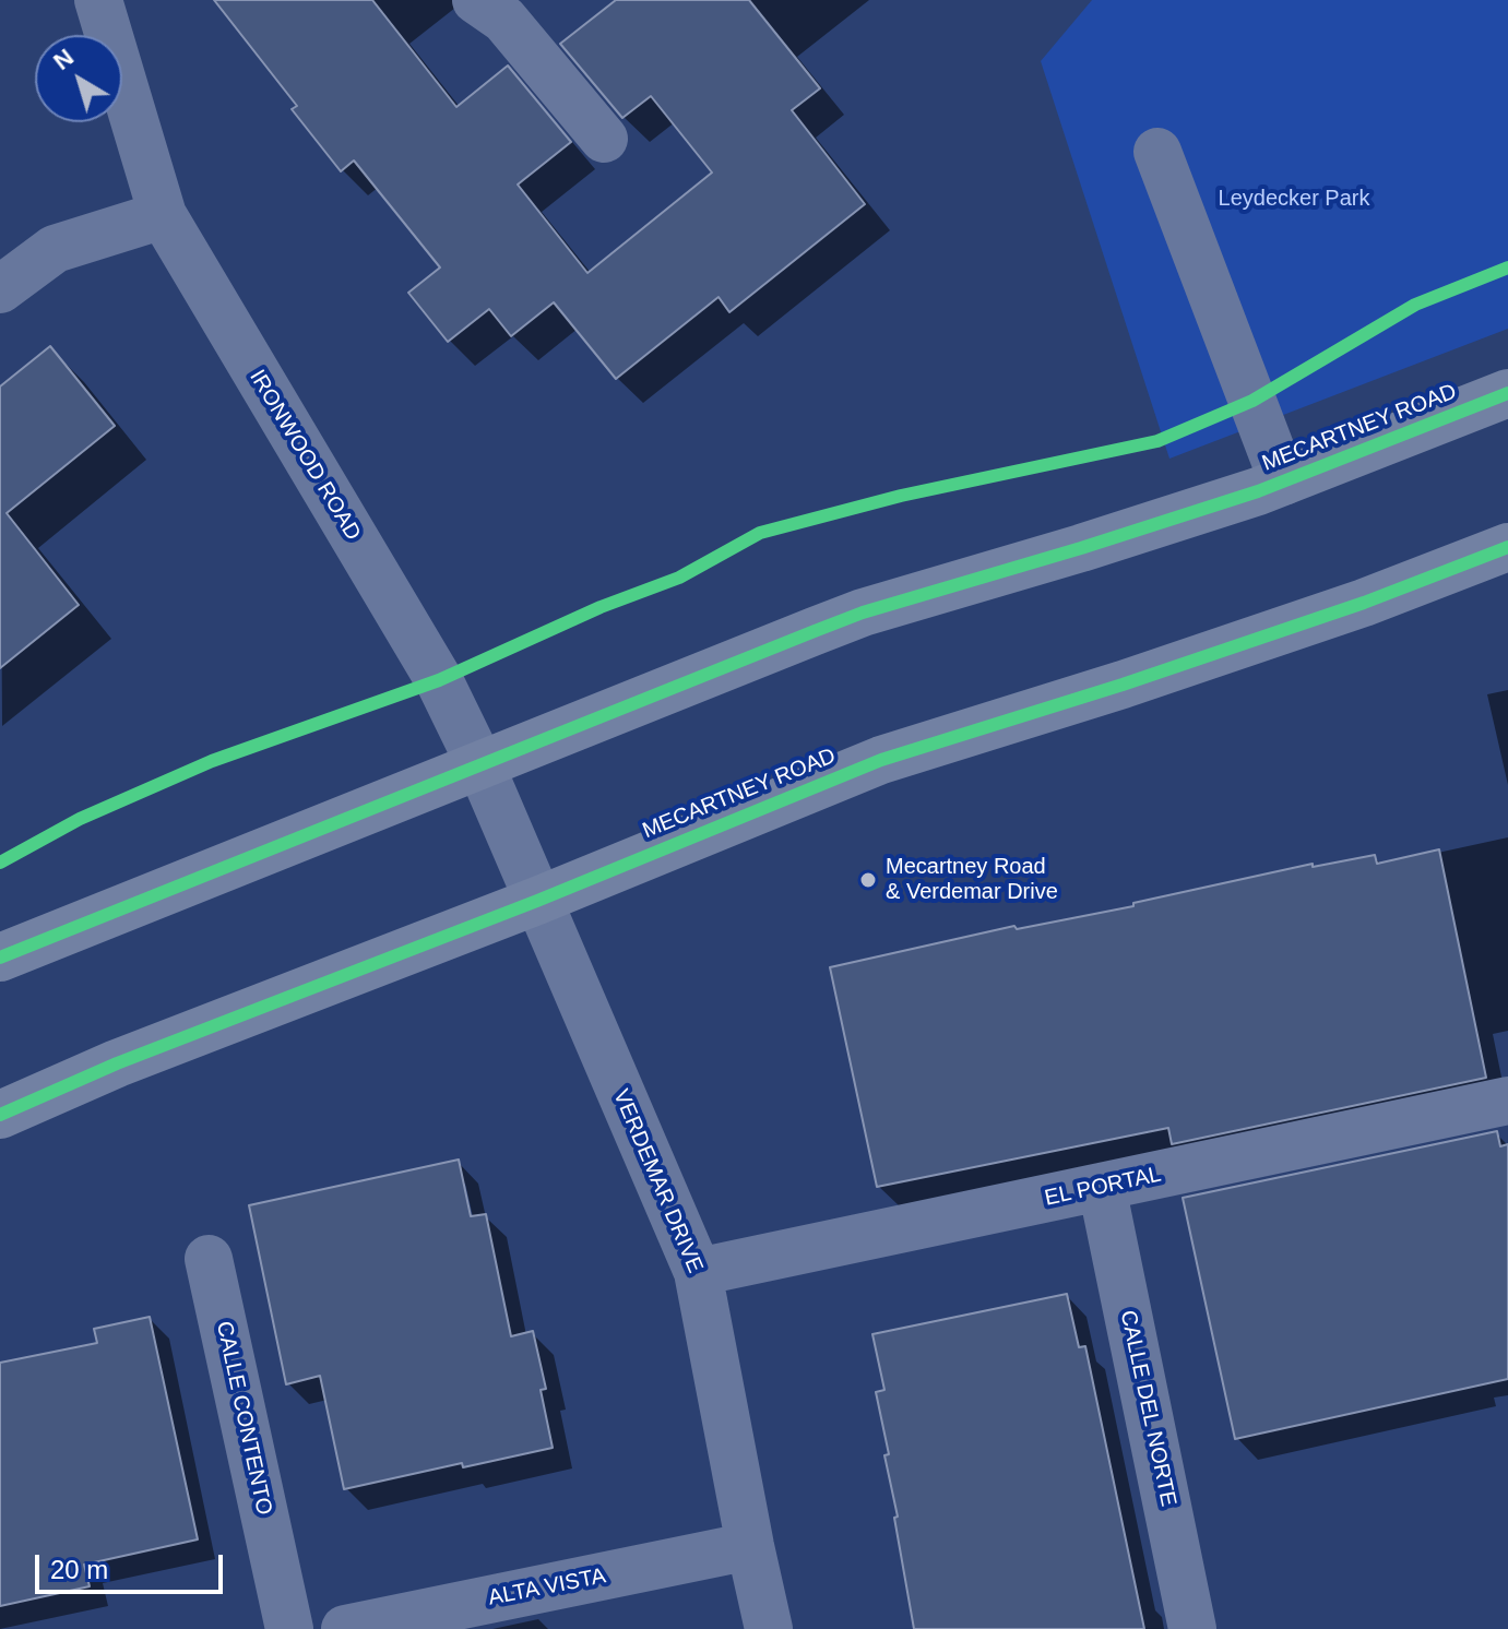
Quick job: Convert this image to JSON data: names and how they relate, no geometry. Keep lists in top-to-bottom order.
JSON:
{
  "streets": {
    "main road": ["MECARTNEY ROAD"],
    "street": [
      "IRONWOOD ROAD",
      "VERDEMAR DRIVE",
      "EL PORTAL",
      "CALLE DEL NORTE",
      "CALLE CONTENTO",
      "ALTA VISTA"
    ]
  },
  "crossings": [
    ["MECARTNEY ROAD", "IRONWOOD ROAD"],
    ["MECARTNEY ROAD", "VERDEMAR DRIVE"],
    ["IRONWOOD ROAD", "VERDEMAR DRIVE"],
    ["VERDEMAR DRIVE", "EL PORTAL"],
    ["VERDEMAR DRIVE", "ALTA VISTA"],
    ["EL PORTAL", "CALLE DEL NORTE"]
  ],
  "parks": ["Leydecker Park"],
  "places": ["Mecartney Road & Verdemar Drive"],
  "scale_bar": "20 m",
  "north": "top left"
}
